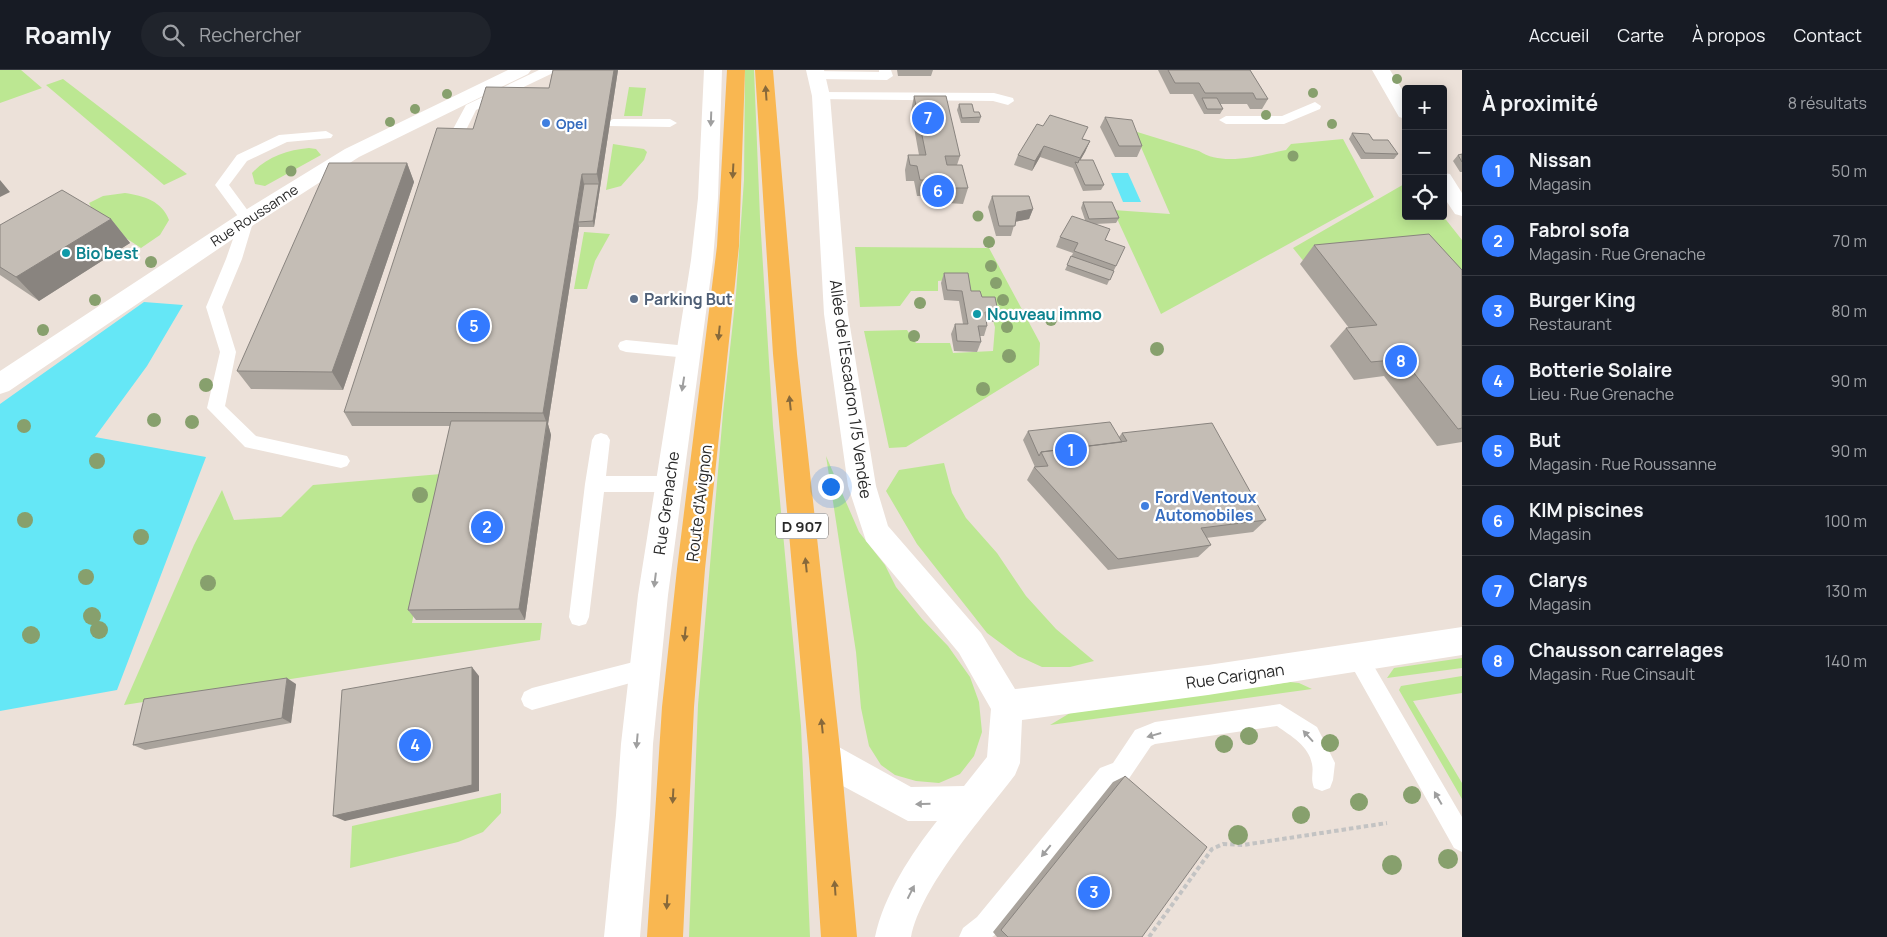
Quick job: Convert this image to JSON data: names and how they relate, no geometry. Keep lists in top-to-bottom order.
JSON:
{
  "streets": {
    "main road": ["Route d'Avignon", "D 907"],
    "street": [
      "Rue Roussanne",
      "Allée de l'Escadron 1/5 Vendée",
      "Rue Grenache",
      "Rue Carignan"
    ]
  },
  "crossings": [
    ["Allée de l'Escadron 1/5 Vendée", "Rue Carignan"]
  ],
  "one_way": ["Rue Grenache"],
  "places": [
    "Opel",
    "Bio best",
    "Parking But",
    "Nouveau immo",
    "Ford Ventoux Automobiles"
  ],
  "page": {
    "header": "Roamly",
    "search": "Rechercher",
    "nav": [
      "Accueil",
      "Carte",
      "À propos",
      "Contact"
    ],
    "heading": ["À proximité", "8 résultats"],
    "map_buttons": ["+", "−"],
    "pins": [
      "7",
      "6",
      "5",
      "8",
      "1",
      "2",
      "4",
      "3"
    ],
    "list": [
      {
        "mark": "1",
        "name": "Nissan",
        "note": "Magasin",
        "value": "50 m"
      },
      {
        "mark": "2",
        "name": "Fabrol sofa",
        "note": "Magasin · Rue Grenache",
        "value": "70 m"
      },
      {
        "mark": "3",
        "name": "Burger King",
        "note": "Restaurant",
        "value": "80 m"
      },
      {
        "mark": "4",
        "name": "Botterie Solaire",
        "note": "Lieu · Rue Grenache",
        "value": "90 m"
      },
      {
        "mark": "5",
        "name": "But",
        "note": "Magasin · Rue Roussanne",
        "value": "90 m"
      },
      {
        "mark": "6",
        "name": "KIM piscines",
        "note": "Magasin",
        "value": "100 m"
      },
      {
        "mark": "7",
        "name": "Clarys",
        "note": "Magasin",
        "value": "130 m"
      },
      {
        "mark": "8",
        "name": "Chausson carrelages",
        "note": "Magasin · Rue Cinsault",
        "value": "140 m"
      }
    ]
  }
}
